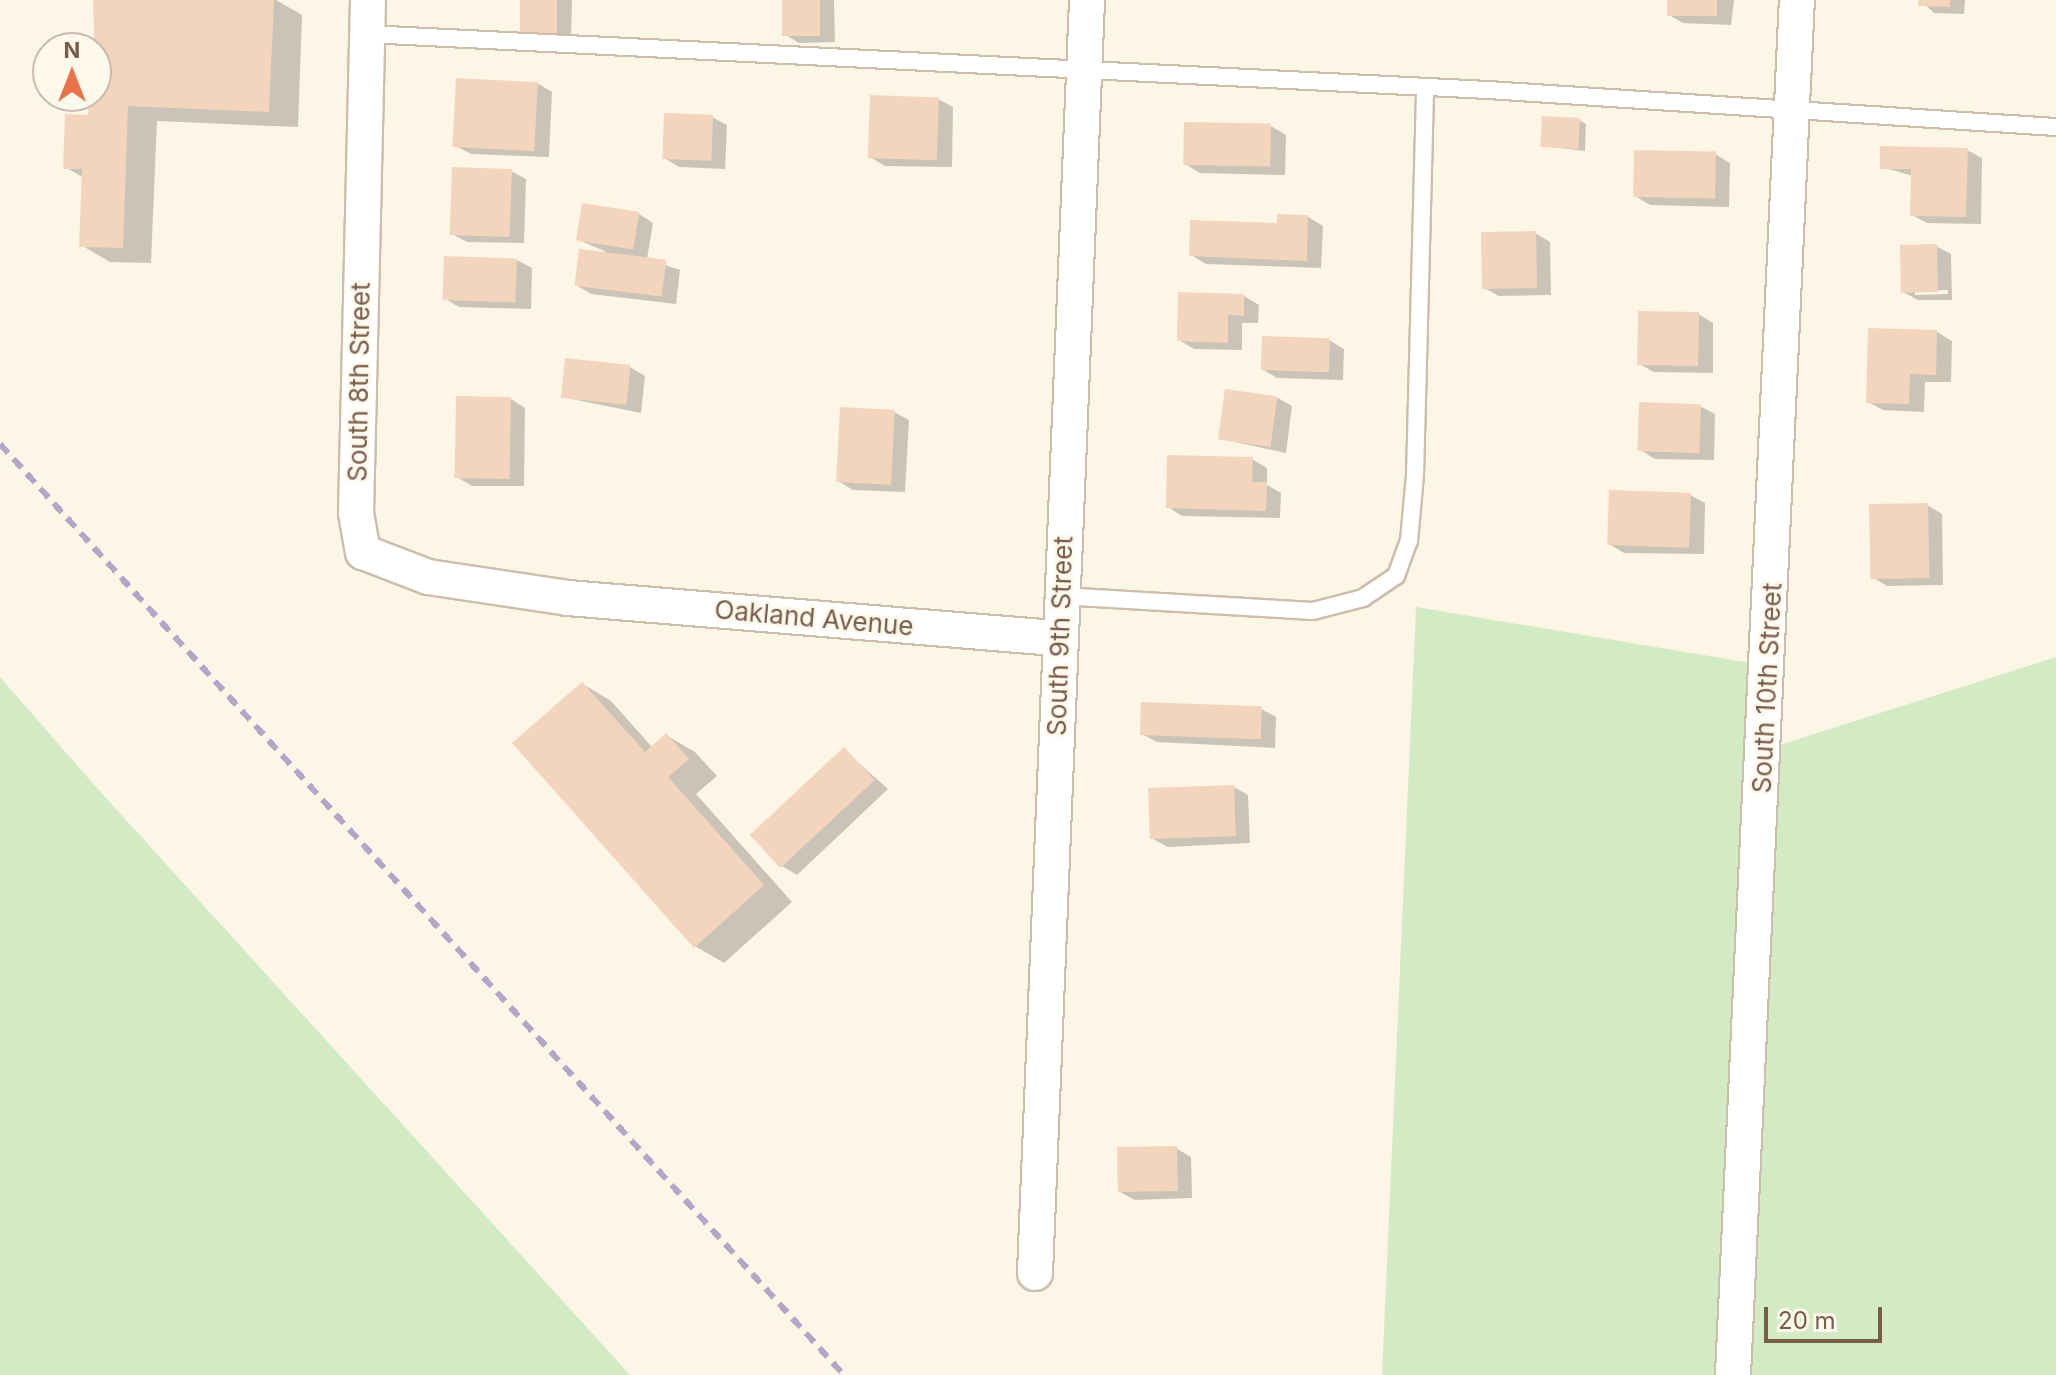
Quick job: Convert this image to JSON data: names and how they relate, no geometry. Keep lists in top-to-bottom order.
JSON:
{
  "streets": {
    "street": [
      "South 8th Street",
      "Oakland Avenue",
      "South 9th Street",
      "South 10th Street"
    ]
  },
  "crossings": [
    ["South 8th Street", "Oakland Avenue"],
    ["Oakland Avenue", "South 9th Street"]
  ],
  "scale_bar": "20 m",
  "north": "top"
}
